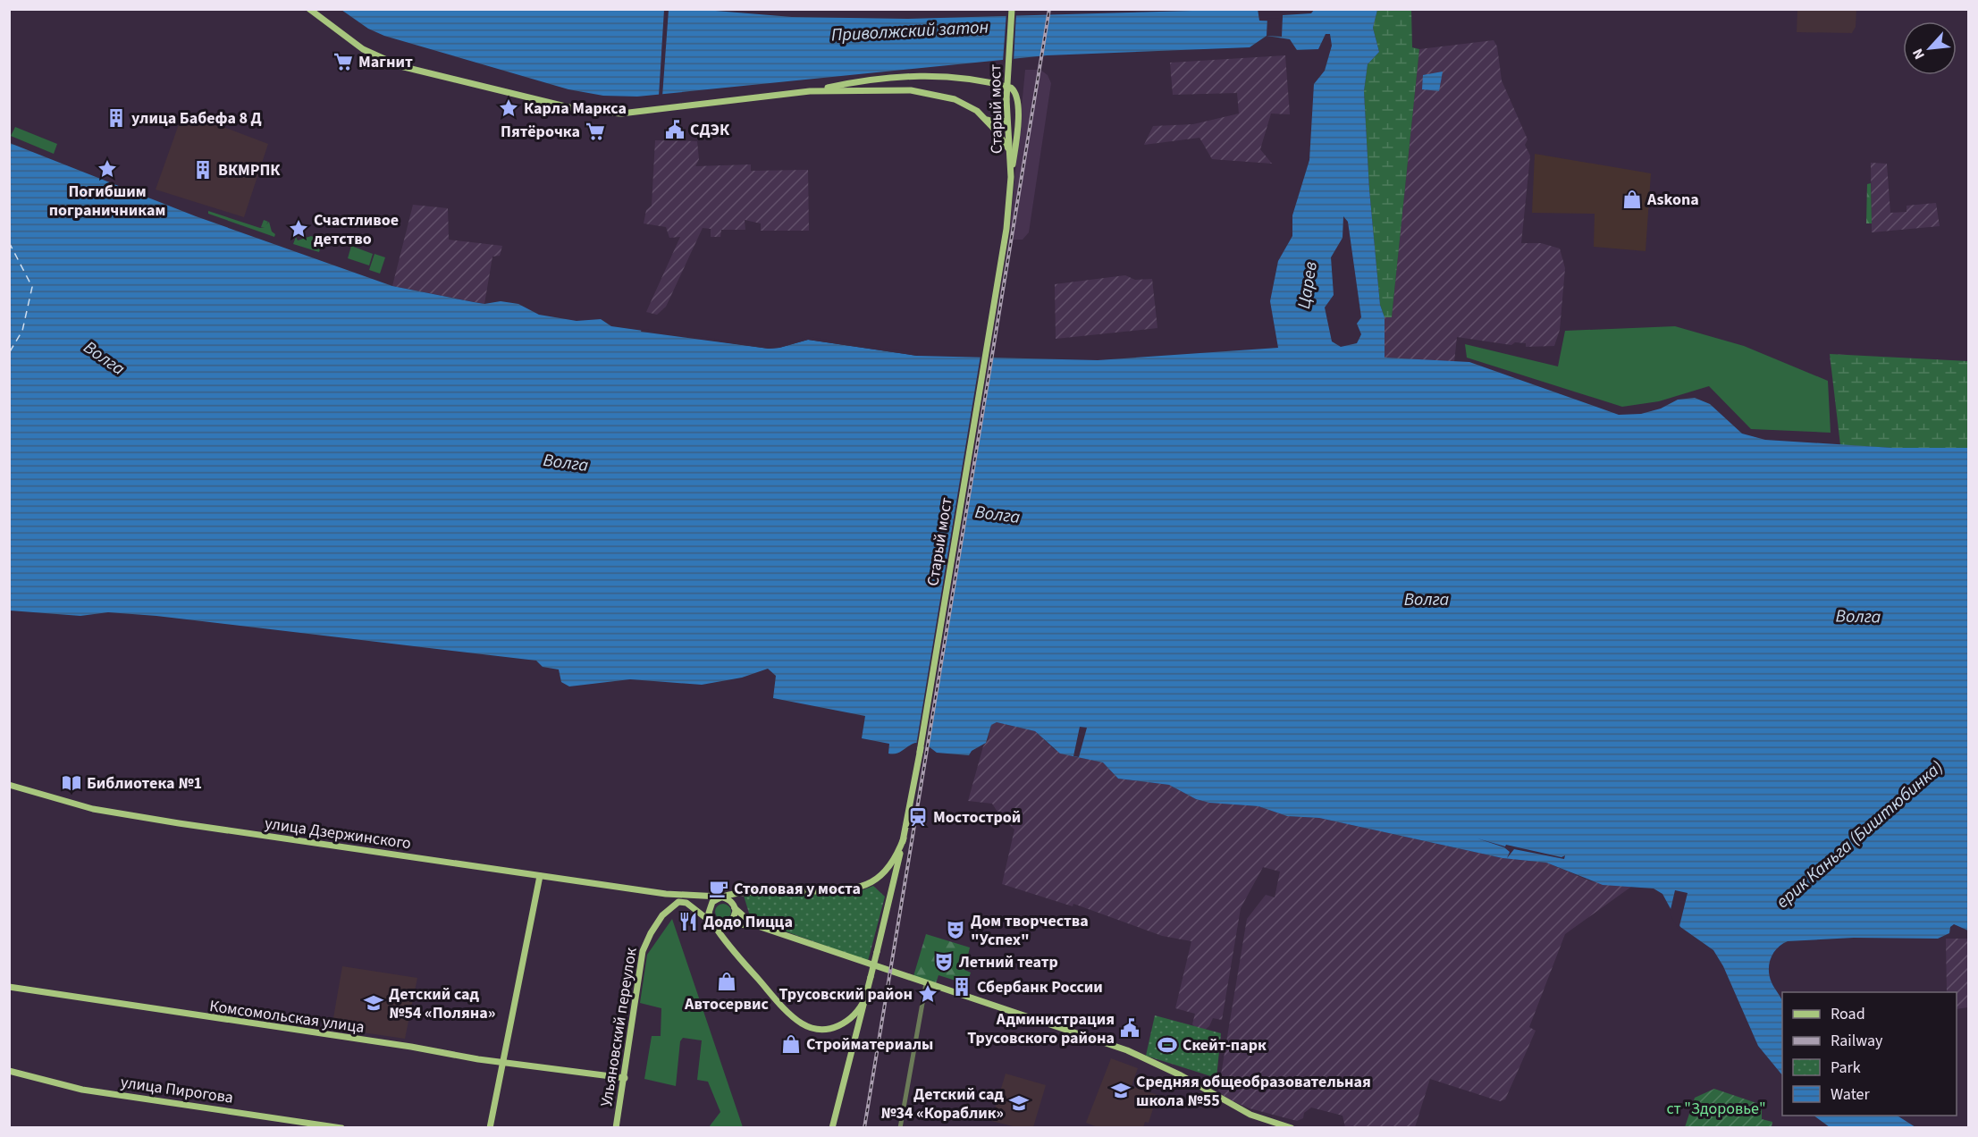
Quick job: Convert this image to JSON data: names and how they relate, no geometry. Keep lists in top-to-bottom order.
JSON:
{
  "streets": {
    "main road": [
      "Старый мост",
      "улица Дзержинского",
      "Комсомольская улица",
      "Ульяновский переулок",
      "улица Пирогова"
    ]
  },
  "crossings": [
    ["Старый мост", "улица Дзержинского"],
    ["улица Дзержинского", "Ульяновский переулок"],
    ["Комсомольская улица", "Ульяновский переулок"]
  ],
  "water": [
    "Приволжский затон",
    "Царев",
    "Волга",
    "ерик Каньга (Биштюбинка)"
  ],
  "parks": ["ст \"Здоровье\""],
  "places": {
    "supermarket": ["Магнит", "Пятёрочка"],
    "place": [
      "Карла Маркса",
      "Погибшим пограничникам",
      "Счастливое детство",
      "Трусовский район"
    ],
    "building": ["улица Бабефа 8 Д", "ВКМРПК", "Сбербанк России"],
    "public building": ["СДЭК", "Администрация Трусовского района"],
    "shop": ["Askona", "Автосервис", "Стройматериалы"],
    "library": ["Библиотека №1"],
    "station": ["Мостострой"],
    "cafe": ["Столовая у моста"],
    "restaurant": ["Додо Пицца"],
    "theatre": ["Дом творчества \"Успех\"", "Летний театр"],
    "school or university": ["Детский сад №54 «Поляна»", "Средняя общеобразовательная школа №55", "Детский сад №34 «Кораблик»"],
    "sports": ["Скейт-парк"]
  },
  "legend": [
    "Road",
    "Railway",
    "Park",
    "Water"
  ],
  "north": "bottom left"
}
